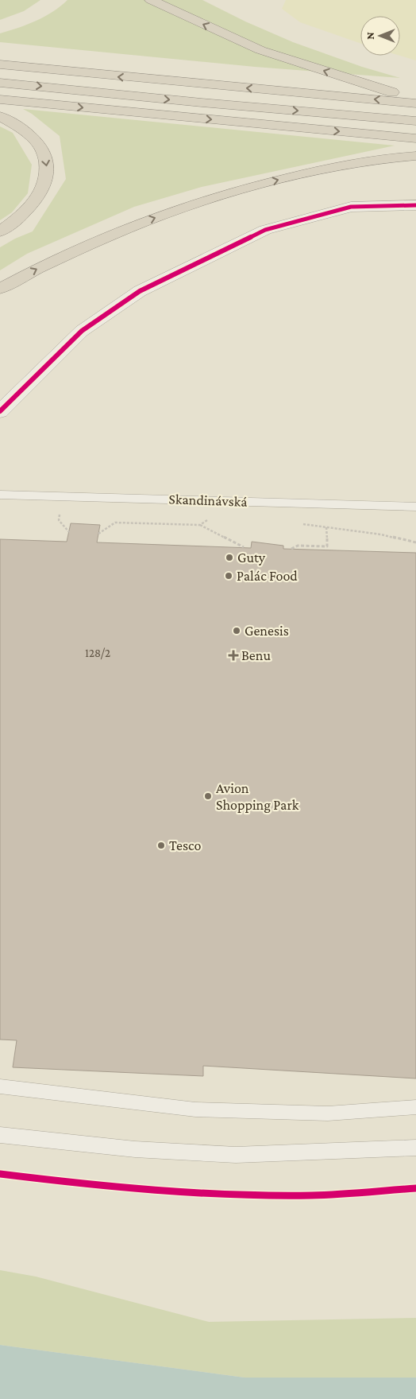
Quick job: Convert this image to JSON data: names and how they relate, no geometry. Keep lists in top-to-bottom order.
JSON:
{
  "streets": {
    "lane": ["Skandinávská"]
  },
  "places": {
    "other": [
      "Guty",
      "Palác Food",
      "Genesis",
      "Avion Shopping Park",
      "Tesco"
    ],
    "health": ["Benu"]
  },
  "house_numbers": ["128/2"],
  "north": "left"
}
